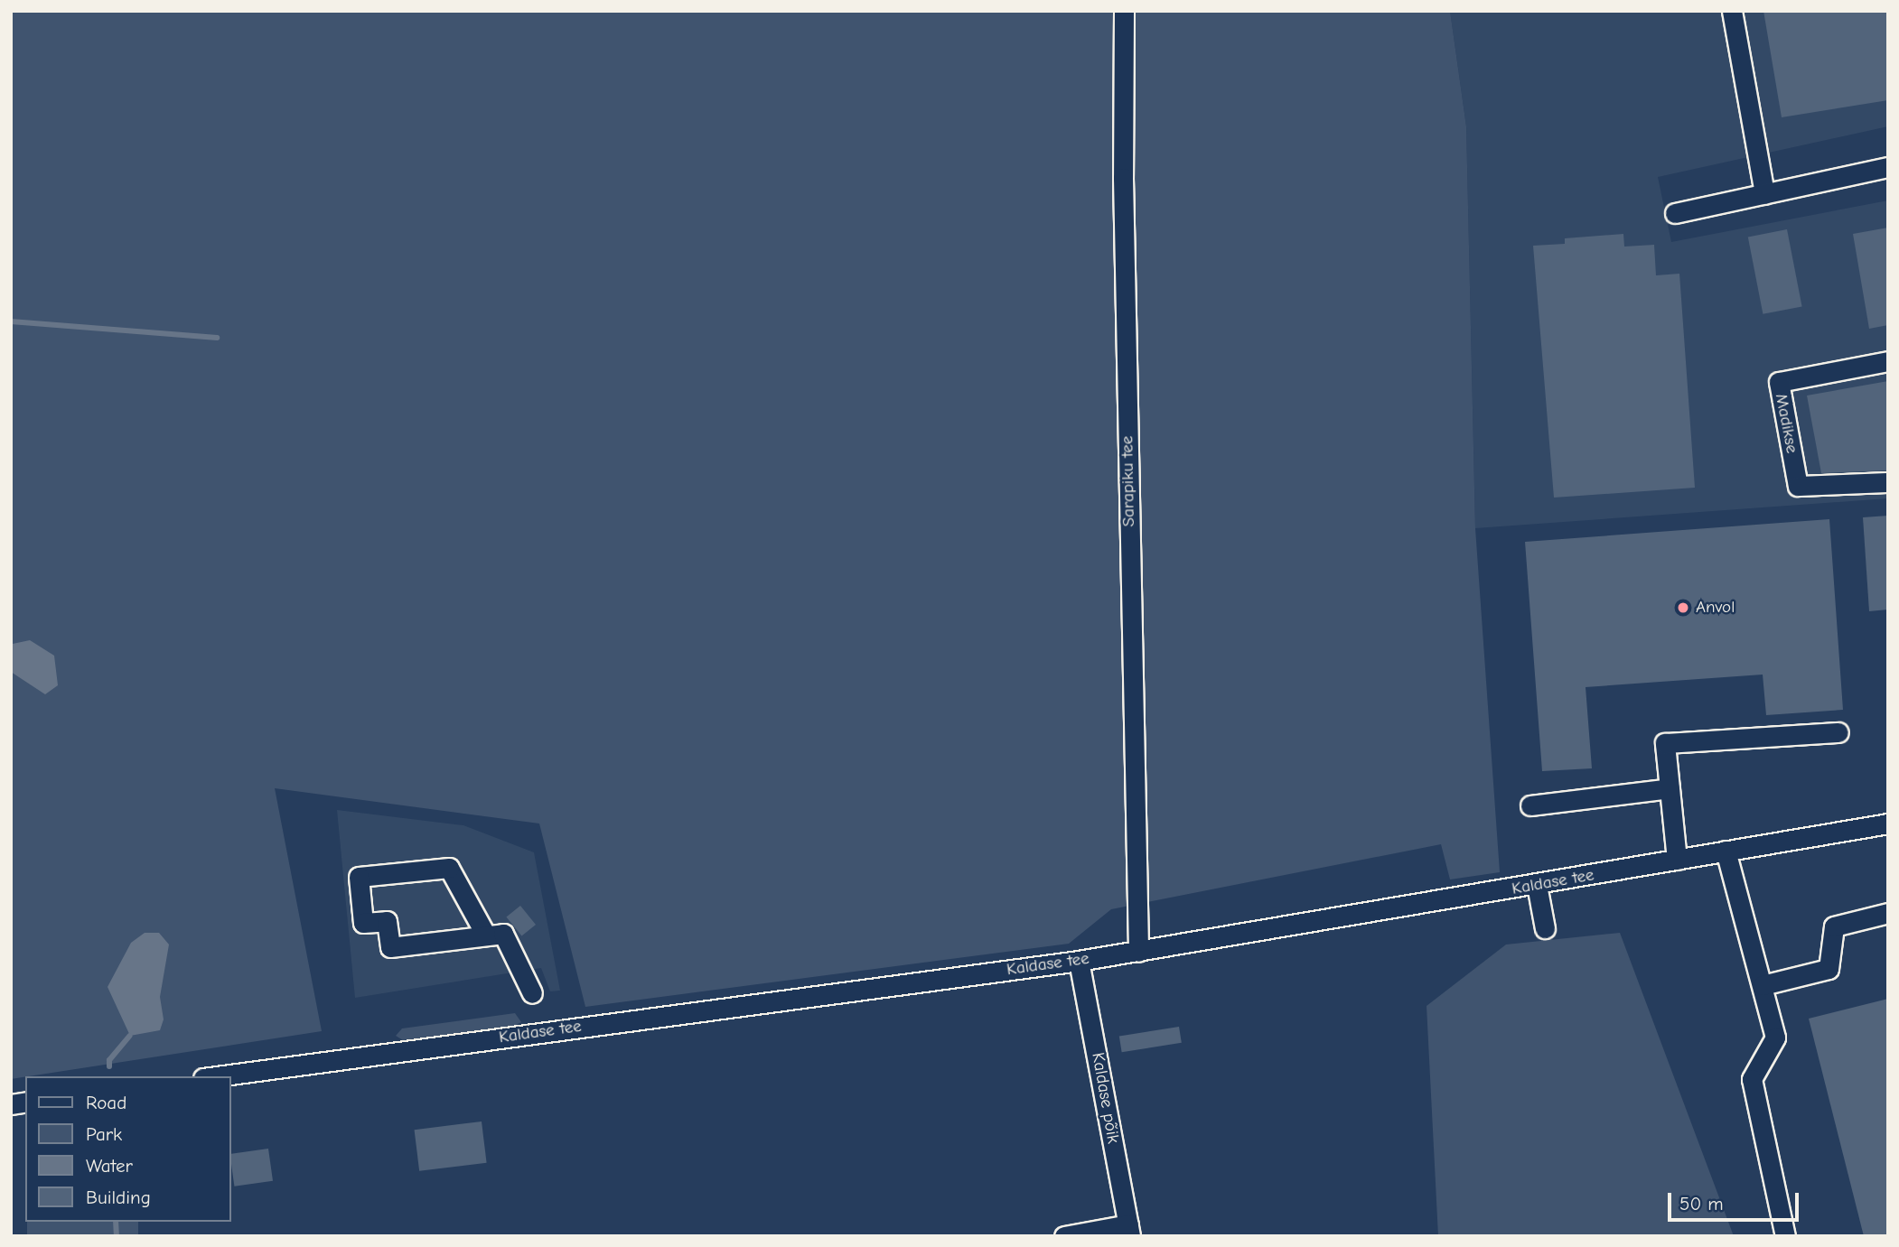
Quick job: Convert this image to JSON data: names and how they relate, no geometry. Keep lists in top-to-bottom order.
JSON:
{
  "streets": {
    "street": [
      "Madikse",
      "Sarapiku tee",
      "Kaldase tee",
      "Kaldase põik"
    ]
  },
  "crossings": [
    ["Sarapiku tee", "Kaldase tee"],
    ["Kaldase tee", "Kaldase põik"]
  ],
  "places": ["Anvol"],
  "legend": [
    "Road",
    "Park",
    "Water",
    "Building"
  ],
  "scale_bar": "50 m"
}
